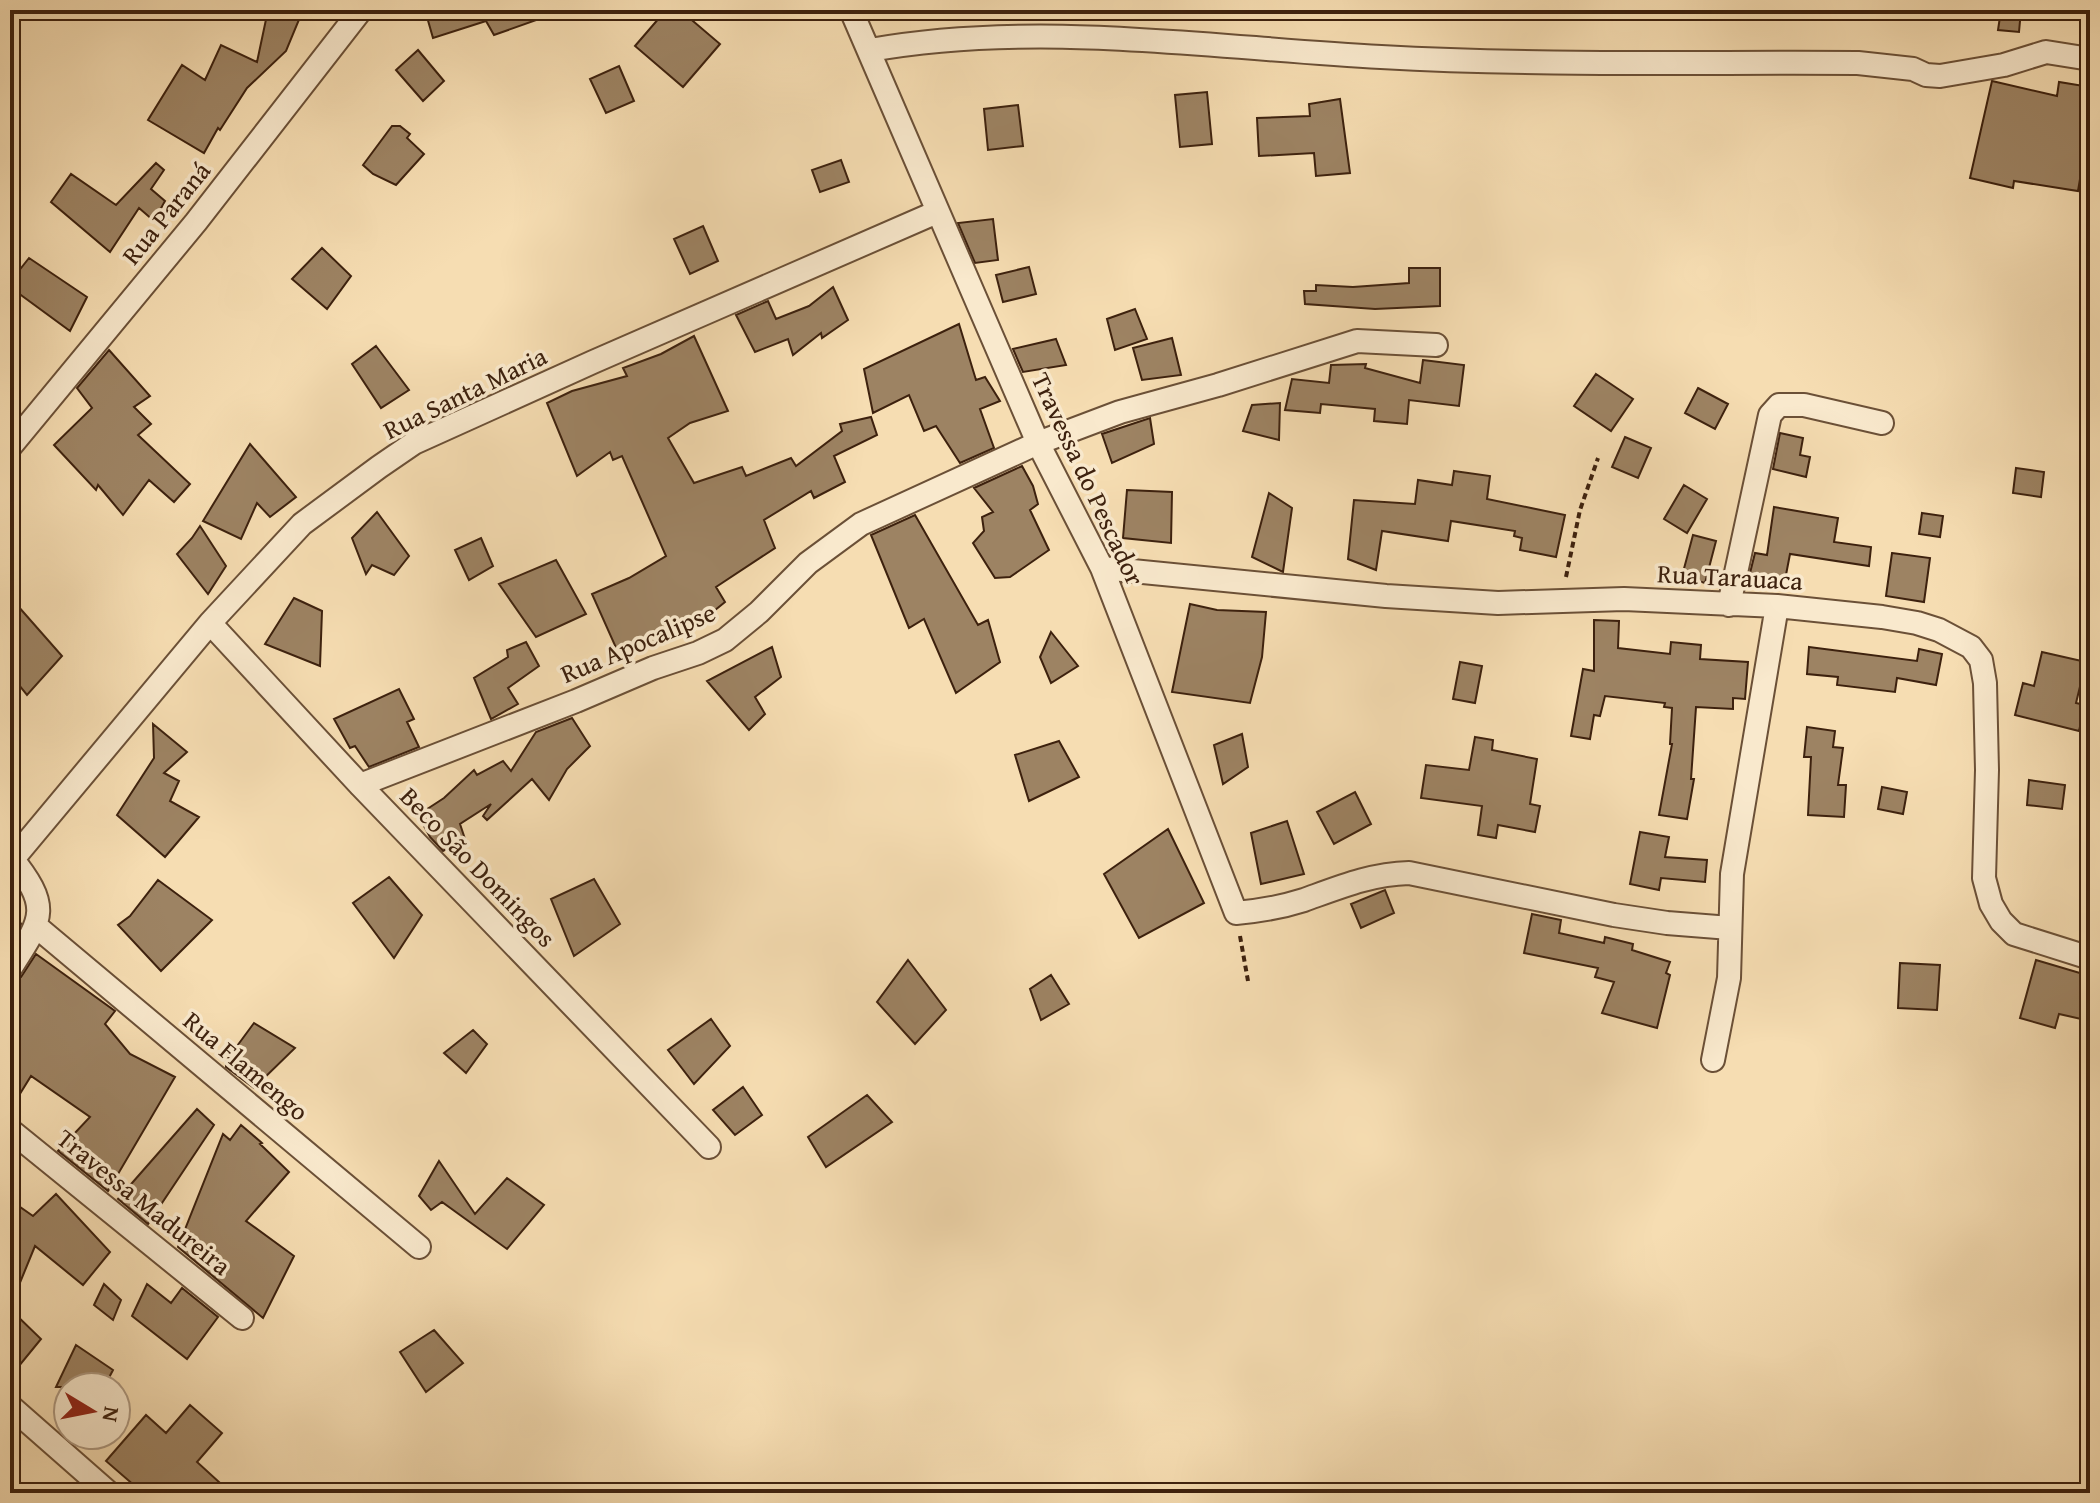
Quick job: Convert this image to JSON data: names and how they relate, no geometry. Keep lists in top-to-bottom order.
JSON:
{
  "streets": {
    "street": [
      "Rua Paraná",
      "Rua Santa Maria",
      "Travessa do Pescador",
      "Rua Tarauaca",
      "Rua Apocalipse",
      "Beco São Domingos",
      "Rua Flamengo",
      "Travessa Madureira"
    ]
  },
  "crossings": [
    ["Rua Santa Maria", "Travessa do Pescador"],
    ["Rua Santa Maria", "Beco São Domingos"],
    ["Travessa do Pescador", "Rua Tarauaca"],
    ["Travessa do Pescador", "Rua Apocalipse"],
    ["Rua Apocalipse", "Beco São Domingos"]
  ],
  "north": "right"
}
